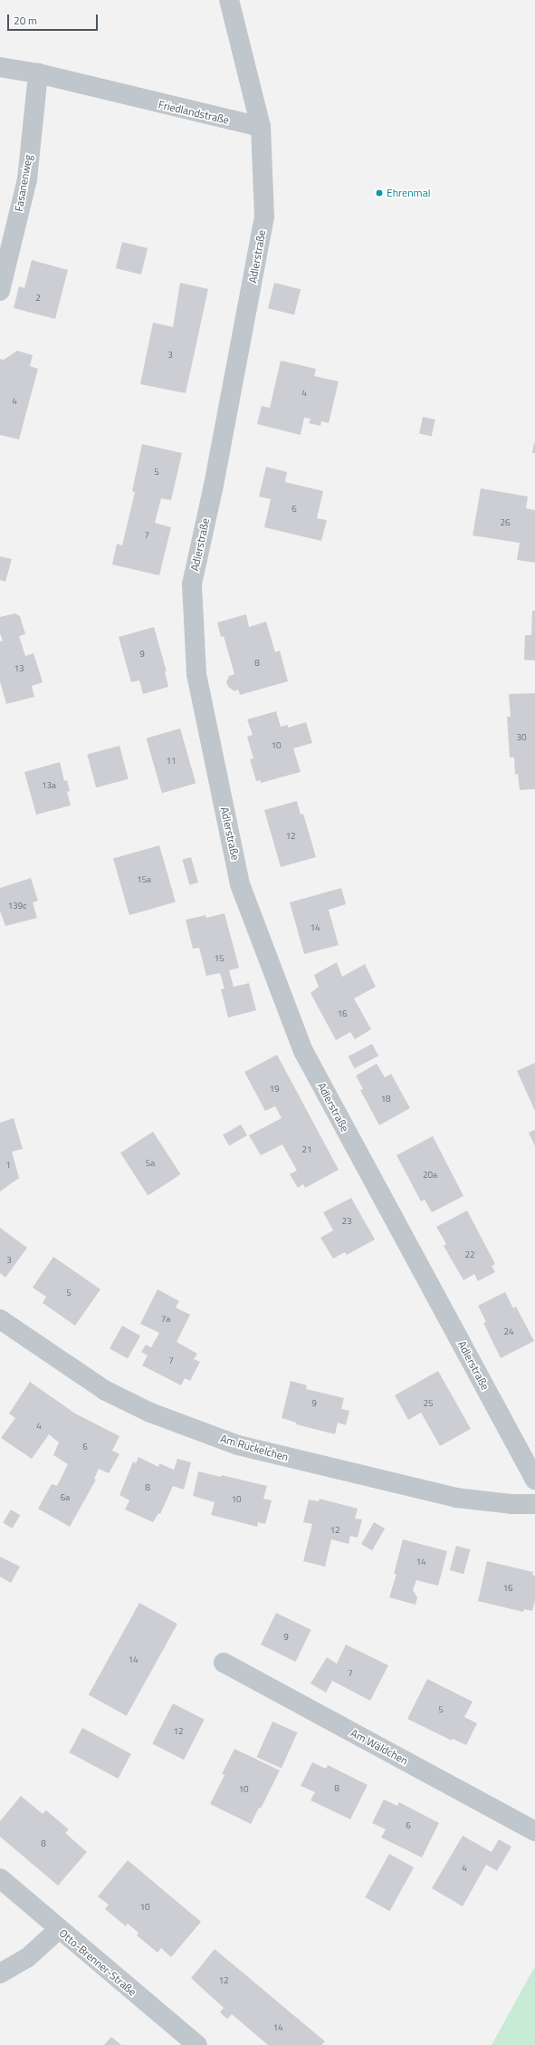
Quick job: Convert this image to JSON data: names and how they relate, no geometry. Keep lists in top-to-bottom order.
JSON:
{
  "streets": {
    "street": [
      "Friedlandstraße",
      "Fasanenweg",
      "Adlerstraße",
      "Am Rückelchen",
      "Am Wäldchen",
      "Otto-Brenner-Straße"
    ]
  },
  "crossings": [
    ["Friedlandstraße", "Fasanenweg"],
    ["Friedlandstraße", "Adlerstraße"]
  ],
  "places": ["Ehrenmal"],
  "house_numbers": [
    "2",
    "3",
    "4",
    "4",
    "5",
    "6",
    "26",
    "7",
    "9",
    "8",
    "13",
    "30",
    "10",
    "11",
    "13a",
    "12",
    "15a",
    "139c",
    "14",
    "15",
    "16",
    "19",
    "18",
    "21",
    "5a",
    "1",
    "20a",
    "23",
    "22",
    "3",
    "5",
    "7a",
    "24",
    "7",
    "9",
    "25",
    "4",
    "6",
    "8",
    "6a",
    "10",
    "12",
    "14",
    "16",
    "9",
    "14",
    "7",
    "5",
    "12",
    "8",
    "10",
    "6",
    "8",
    "4",
    "10",
    "12",
    "14"
  ],
  "scale_bar": "20 m"
}
